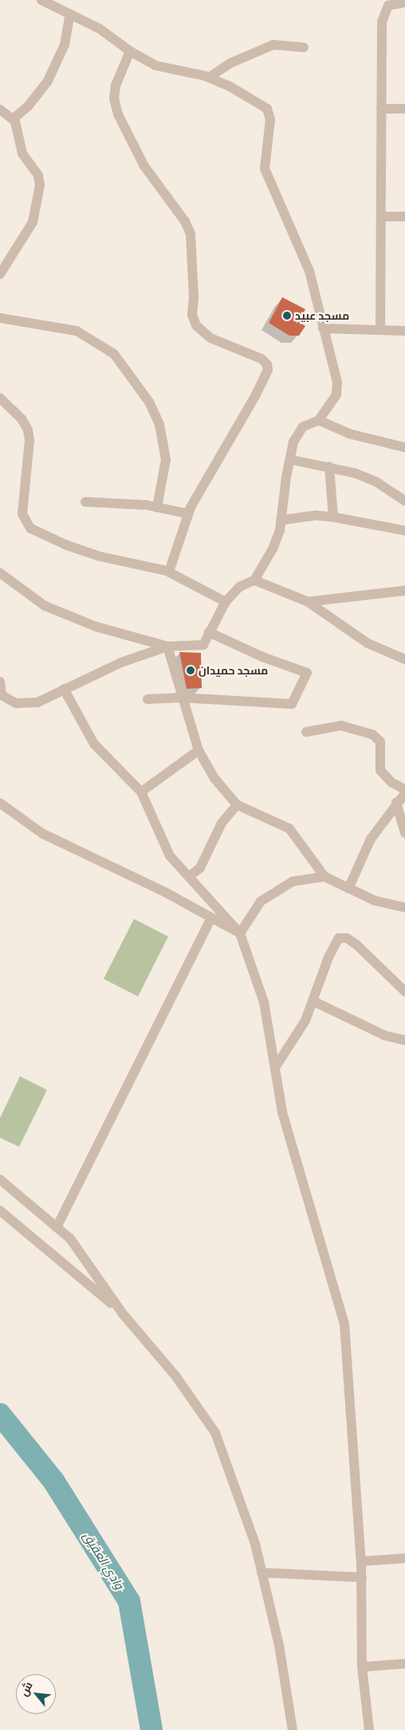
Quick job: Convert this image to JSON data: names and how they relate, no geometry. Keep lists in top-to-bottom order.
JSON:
{
  "water": ["وادي العقيق"],
  "places": ["مسجد عبيد", "مسجد حميدان"],
  "north": "top left"
}
